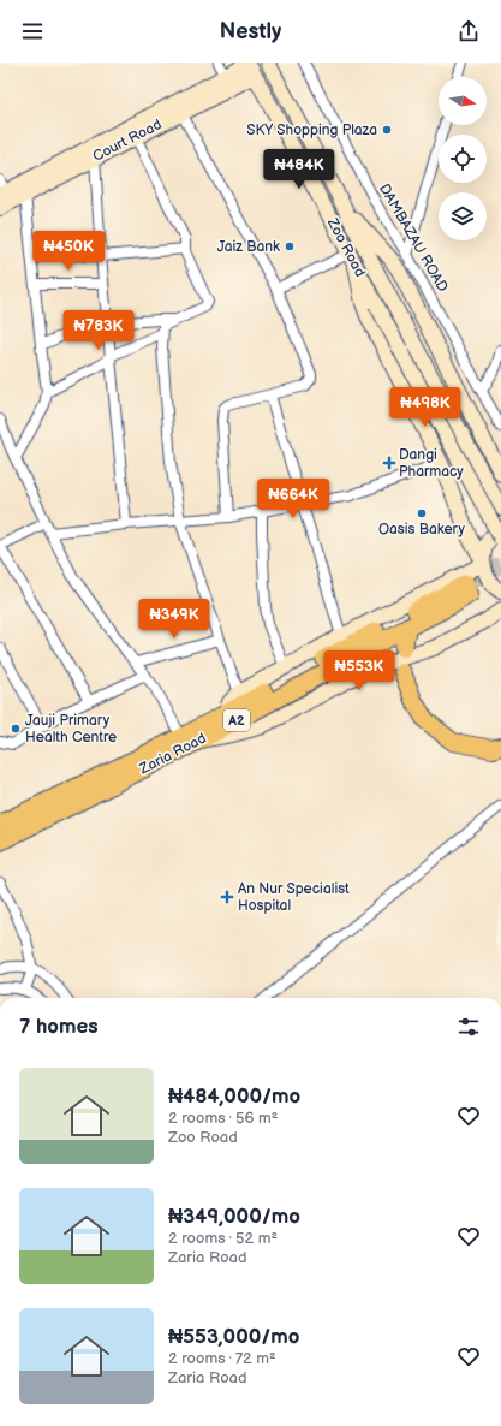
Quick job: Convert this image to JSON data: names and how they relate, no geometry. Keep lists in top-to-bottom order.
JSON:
{
  "streets": {
    "highway": ["A2", "Zaria Road"],
    "main road": ["Court Road", "Zoo Road"],
    "street": ["DAMBAZAU ROAD"]
  },
  "crossings": [
    ["Court Road", "Zoo Road"]
  ],
  "places": {
    "other": [
      "SKY Shopping Plaza",
      "Jaiz Bank",
      "Oasis Bakery",
      "Jauji Primary Health Centre"
    ],
    "health": ["Dangi Pharmacy", "An Nur Specialist Hospital"]
  },
  "north": "right",
  "page": {
    "header": "Nestly",
    "price": [
      "₦484K",
      "₦450K",
      "₦783K",
      "₦498K",
      "₦664K",
      "₦349K",
      "₦553K"
    ],
    "heading": "7 homes",
    "list": [
      {
        "name": "₦484,000/mo",
        "note": "2 rooms · 56 m² · Zoo Road"
      },
      {
        "name": "₦349,000/mo",
        "note": "2 rooms · 52 m² · Zaria Road"
      },
      {
        "name": "₦553,000/mo",
        "note": "2 rooms · 72 m² · Zaria Road"
      }
    ]
  }
}
